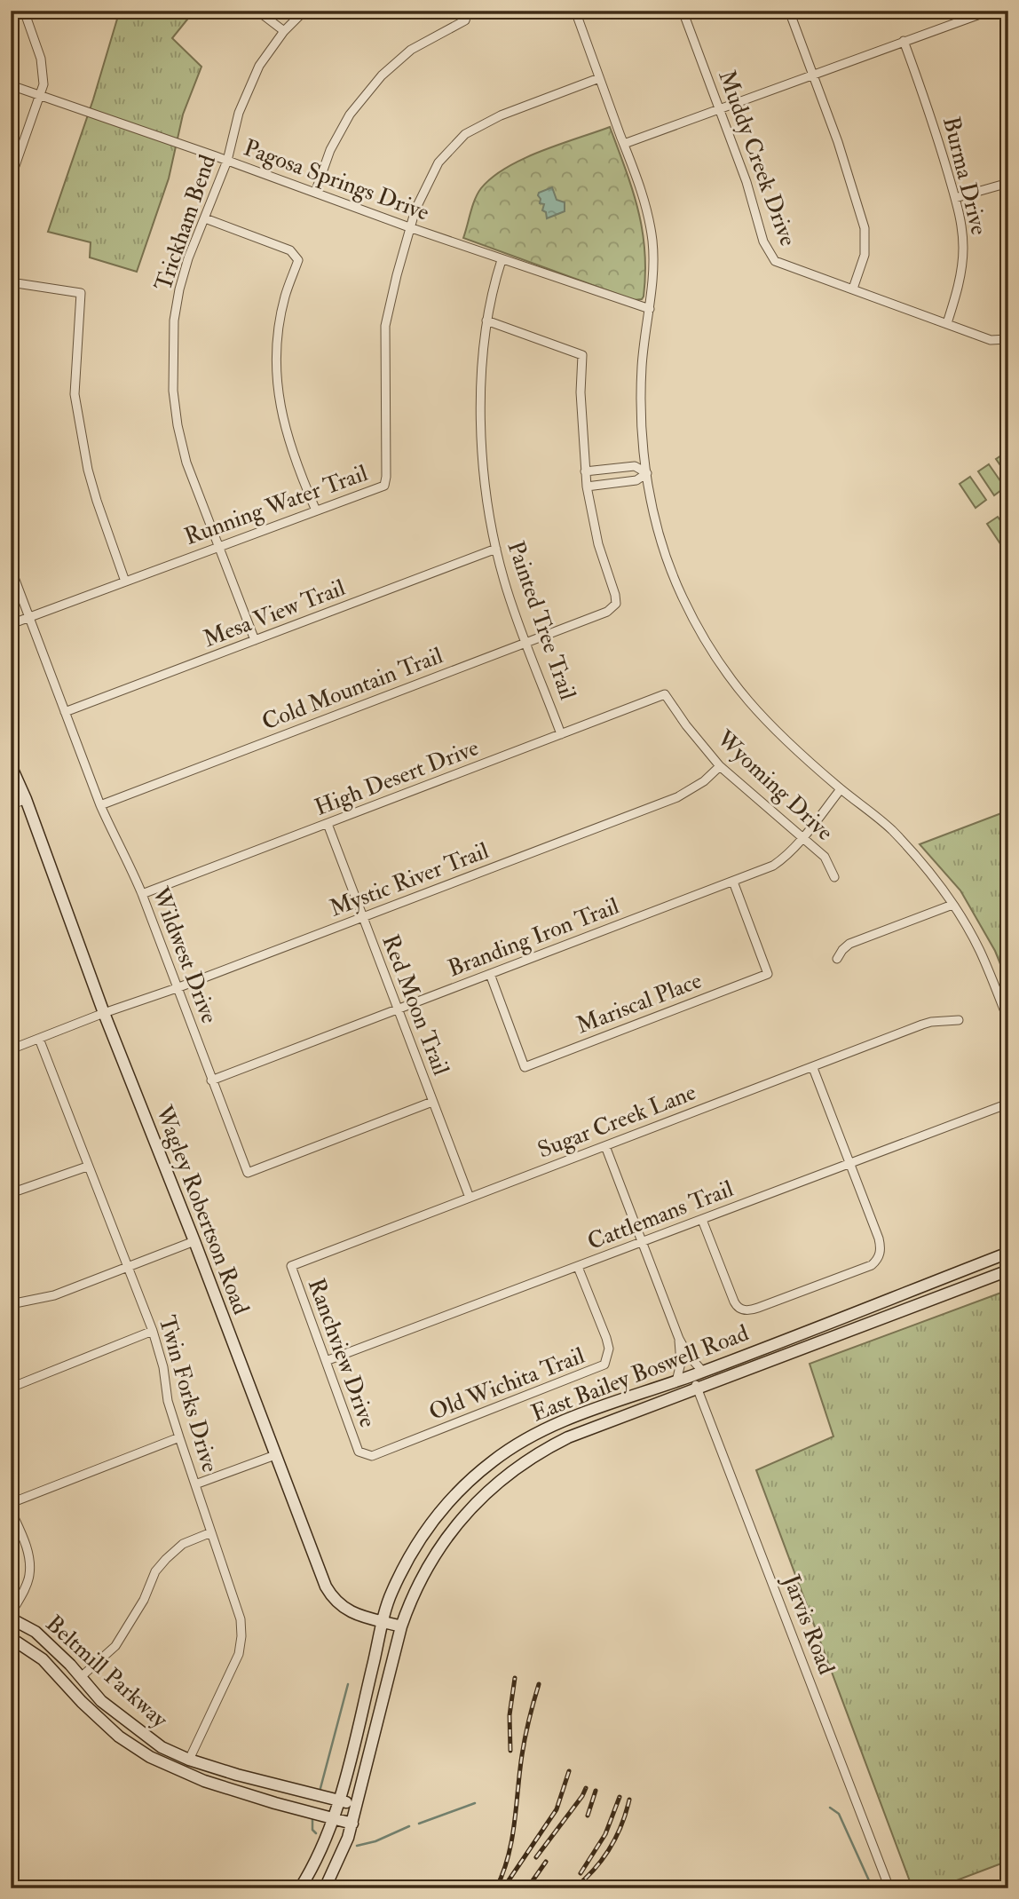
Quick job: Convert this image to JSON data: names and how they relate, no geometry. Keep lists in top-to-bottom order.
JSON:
{
  "streets": {
    "main road": ["Wagley Robertson Road", "East Bailey Boswell Road", "Beltmill Parkway"],
    "street": [
      "Muddy Creek Drive",
      "Burma Drive",
      "Pagosa Springs Drive",
      "Trickham Bend",
      "Running Water Trail",
      "Mesa View Trail",
      "Painted Tree Trail",
      "Cold Mountain Trail",
      "High Desert Drive",
      "Wyoming Drive",
      "Mystic River Trail",
      "Branding Iron Trail",
      "Wildwest Drive",
      "Mariscal Place",
      "Red Moon Trail",
      "Sugar Creek Lane",
      "Cattlemans Trail",
      "Ranchview Drive",
      "Old Wichita Trail",
      "Twin Forks Drive",
      "Jarvis Road"
    ]
  },
  "crossings": [
    ["Muddy Creek Drive", "Burma Drive"],
    ["Pagosa Springs Drive", "Trickham Bend"],
    ["Pagosa Springs Drive", "Running Water Trail"],
    ["Pagosa Springs Drive", "Painted Tree Trail"],
    ["Trickham Bend", "Running Water Trail"],
    ["Trickham Bend", "Mesa View Trail"],
    ["Running Water Trail", "Wildwest Drive"],
    ["Mesa View Trail", "Painted Tree Trail"],
    ["Mesa View Trail", "Wildwest Drive"],
    ["Painted Tree Trail", "Cold Mountain Trail"],
    ["Painted Tree Trail", "High Desert Drive"],
    ["Cold Mountain Trail", "Wildwest Drive"],
    ["High Desert Drive", "Wyoming Drive"],
    ["High Desert Drive", "Wildwest Drive"],
    ["High Desert Drive", "Red Moon Trail"],
    ["Wyoming Drive", "Mystic River Trail"],
    ["Wyoming Drive", "Branding Iron Trail"],
    ["Mystic River Trail", "Wildwest Drive"],
    ["Mystic River Trail", "Red Moon Trail"],
    ["Mystic River Trail", "Wagley Robertson Road"],
    ["Mystic River Trail", "Twin Forks Drive"],
    ["Branding Iron Trail", "Wildwest Drive"],
    ["Branding Iron Trail", "Mariscal Place"],
    ["Branding Iron Trail", "Red Moon Trail"],
    ["Wildwest Drive", "Red Moon Trail"],
    ["Red Moon Trail", "Sugar Creek Lane"],
    ["Sugar Creek Lane", "Ranchview Drive"],
    ["Wagley Robertson Road", "East Bailey Boswell Road"],
    ["Cattlemans Trail", "Ranchview Drive"],
    ["Cattlemans Trail", "Old Wichita Trail"],
    ["Ranchview Drive", "Old Wichita Trail"],
    ["East Bailey Boswell Road", "Jarvis Road"],
    ["East Bailey Boswell Road", "Beltmill Parkway"],
    ["Twin Forks Drive", "Beltmill Parkway"]
  ]
}
